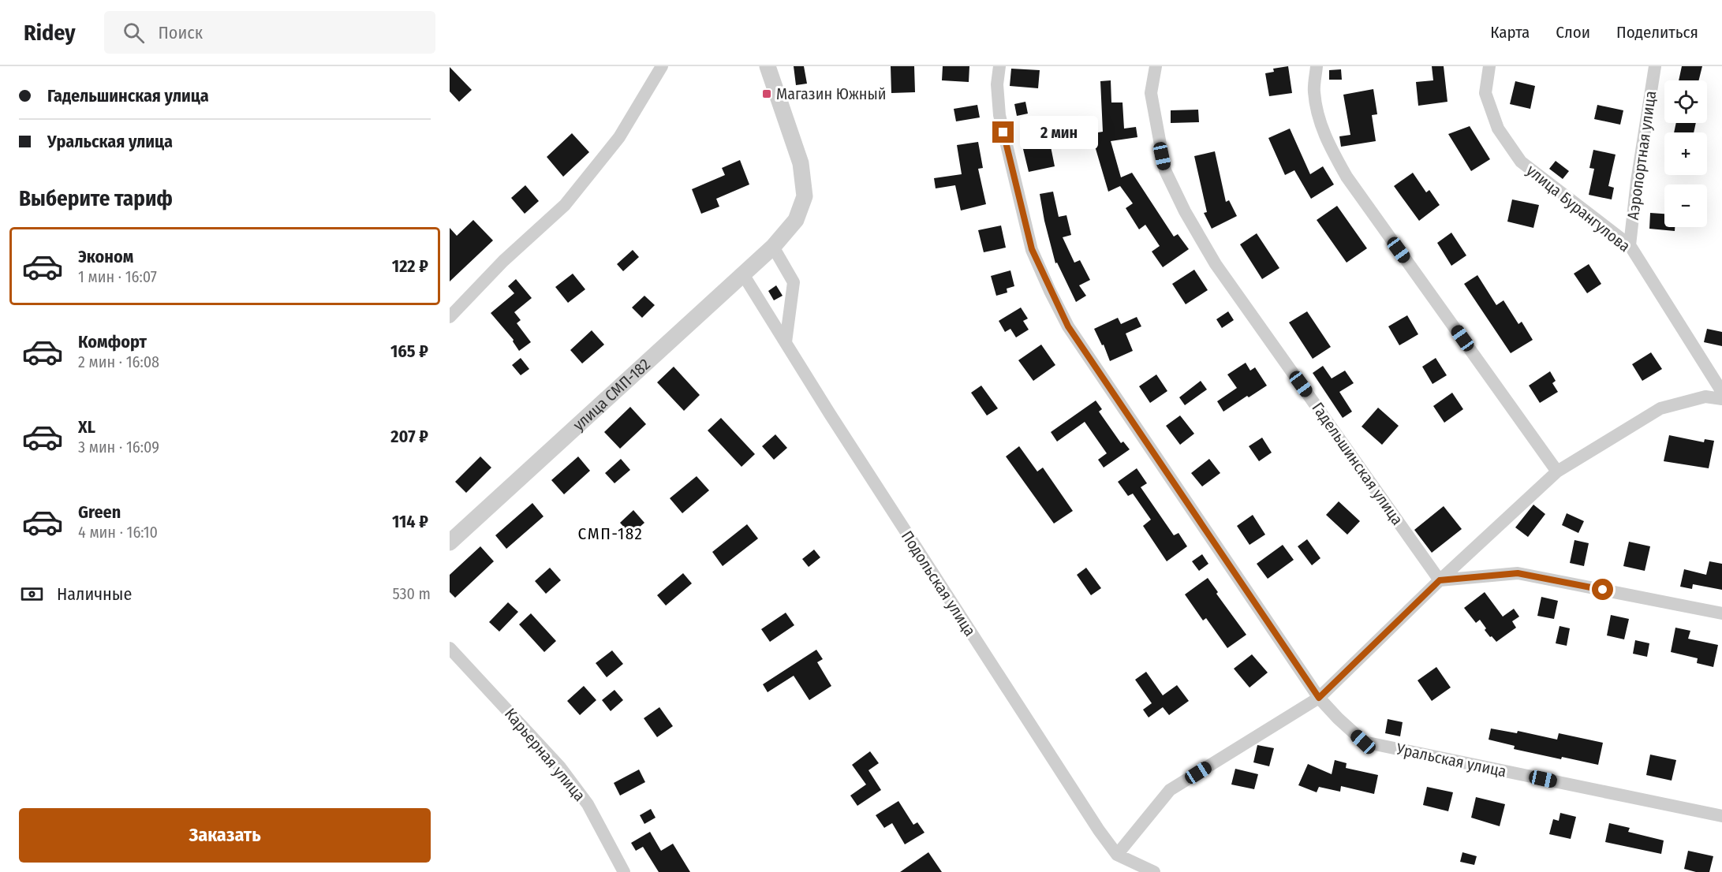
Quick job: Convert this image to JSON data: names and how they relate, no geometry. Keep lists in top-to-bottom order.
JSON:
{
  "streets": {
    "street": [
      "Аэропортная улица",
      "улица Бурангулова",
      "улица СМП-182",
      "Гадельшинская улица",
      "Подольская улица",
      "Карьерная улица",
      "Уральская улица"
    ]
  },
  "crossings": [
    ["Аэропортная улица", "улица Бурангулова"],
    ["улица СМП-182", "Подольская улица"]
  ],
  "districts": ["СМП-182"],
  "places": {
    "transit": ["Магазин Южный"]
  },
  "page": {
    "header": "Ridey",
    "search": "Поиск",
    "nav": ["Карта", "Слои", "Поделиться"],
    "banner": ["Гадельшинская улица", "Уральская улица"],
    "map_buttons": ["+", "−"],
    "bubble": "2 мин",
    "heading": "Выберите тариф",
    "list": [
      {
        "name": "Эконом",
        "note": "1 мин · 16:07",
        "value": "122 ₽"
      },
      {
        "name": "Комфорт",
        "note": "2 мин · 16:08",
        "value": "165 ₽"
      },
      {
        "name": "XL",
        "note": "3 мин · 16:09",
        "value": "207 ₽"
      },
      {
        "name": "Green",
        "note": "4 мин · 16:10",
        "value": "114 ₽"
      }
    ],
    "pay": ["Наличные", "530 m"],
    "buttons": "Заказать"
  }
}
